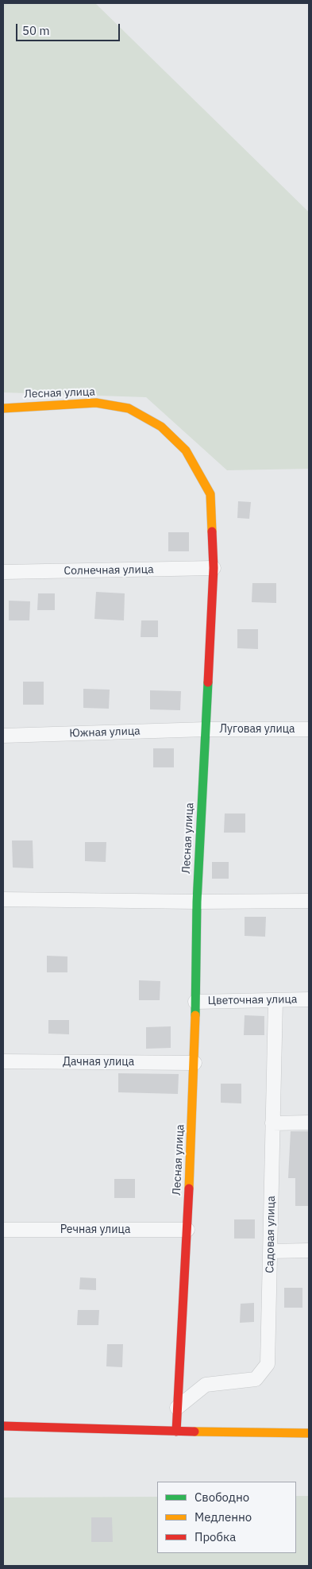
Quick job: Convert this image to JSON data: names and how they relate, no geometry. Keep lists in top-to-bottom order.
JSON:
{
  "streets": {
    "street": [
      "Лесная улица",
      "Солнечная улица",
      "Луговая улица",
      "Южная улица",
      "Цветочная улица",
      "Дачная улица",
      "Речная улица",
      "Садовая улица"
    ]
  },
  "crossings": [
    ["Лесная улица", "Солнечная улица"],
    ["Лесная улица", "Луговая улица"],
    ["Лесная улица", "Южная улица"],
    ["Лесная улица", "Цветочная улица"],
    ["Лесная улица", "Дачная улица"],
    ["Лесная улица", "Речная улица"],
    ["Лесная улица", "Садовая улица"],
    ["Луговая улица", "Южная улица"],
    ["Цветочная улица", "Садовая улица"]
  ],
  "legend": ["Свободно", "Медленно", "Пробка"],
  "scale_bar": "50 m"
}
